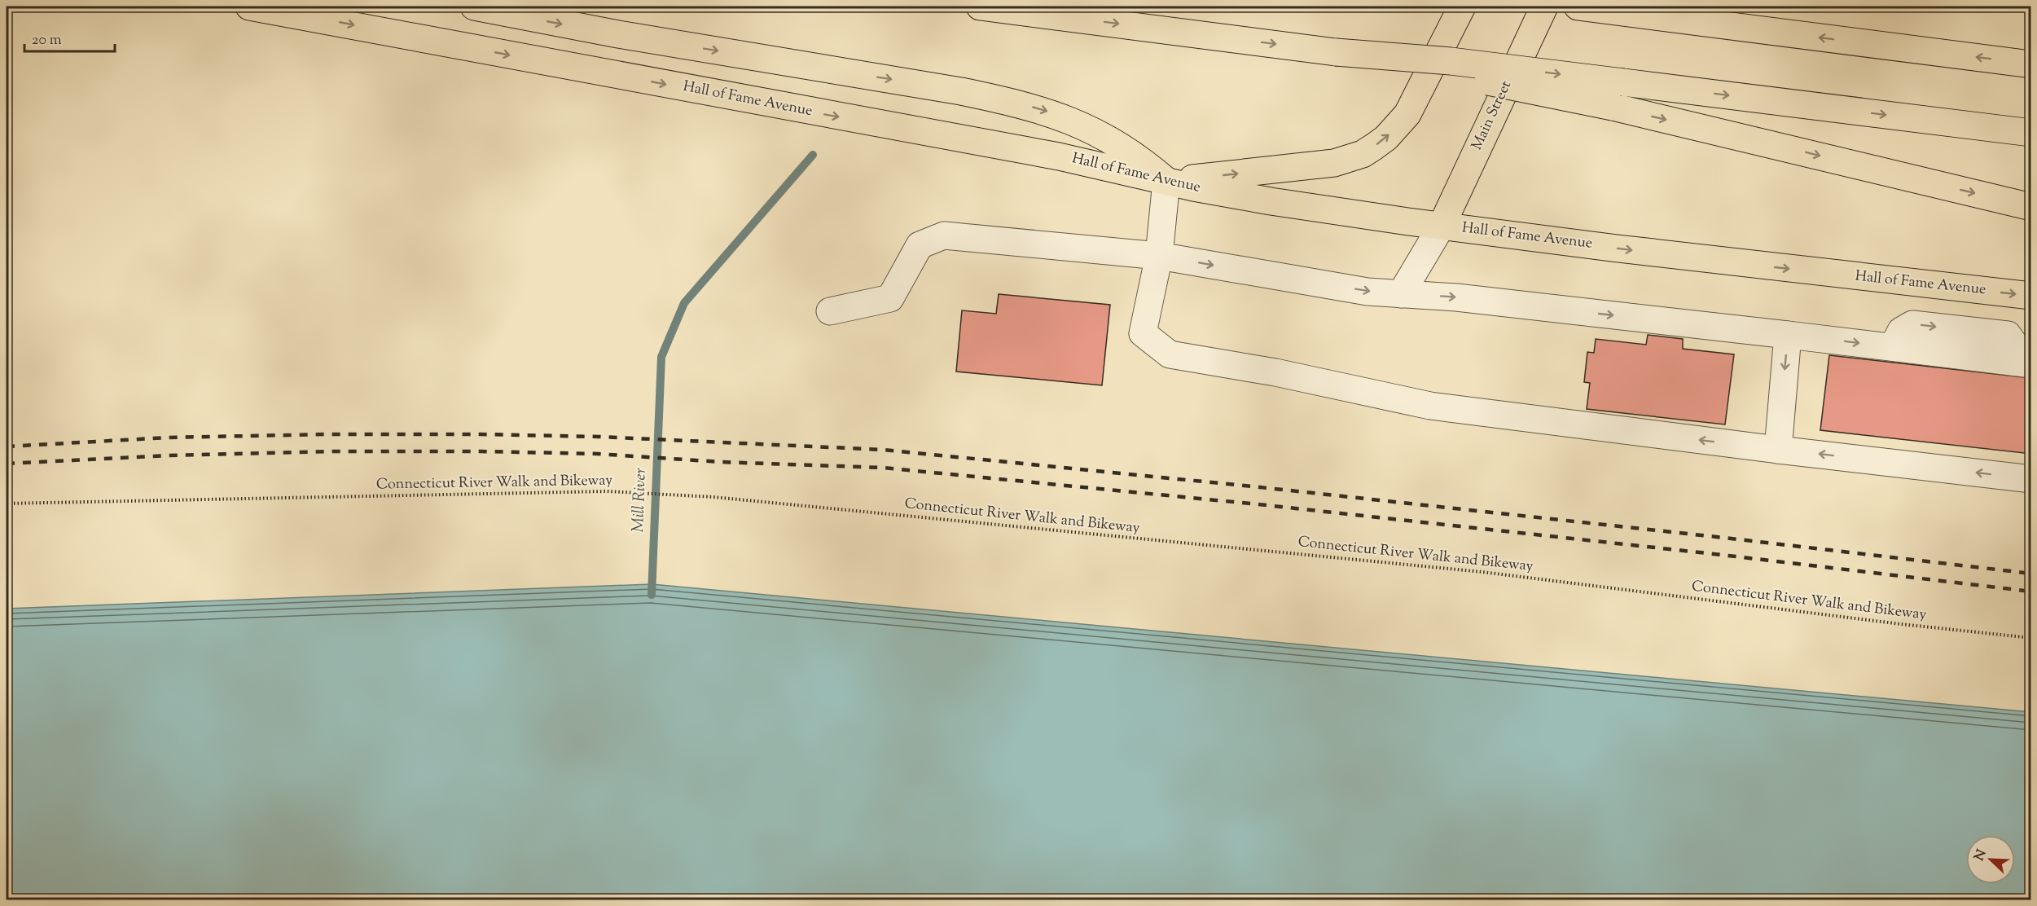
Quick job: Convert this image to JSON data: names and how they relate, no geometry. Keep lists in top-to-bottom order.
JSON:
{
  "streets": {
    "main road": ["Hall of Fame Avenue", "Main Street"],
    "path": ["Connecticut River Walk and Bikeway"]
  },
  "crossings": [
    ["Hall of Fame Avenue", "Main Street"]
  ],
  "water": ["Mill River"],
  "scale_bar": "20 m",
  "north": "top left"
}
